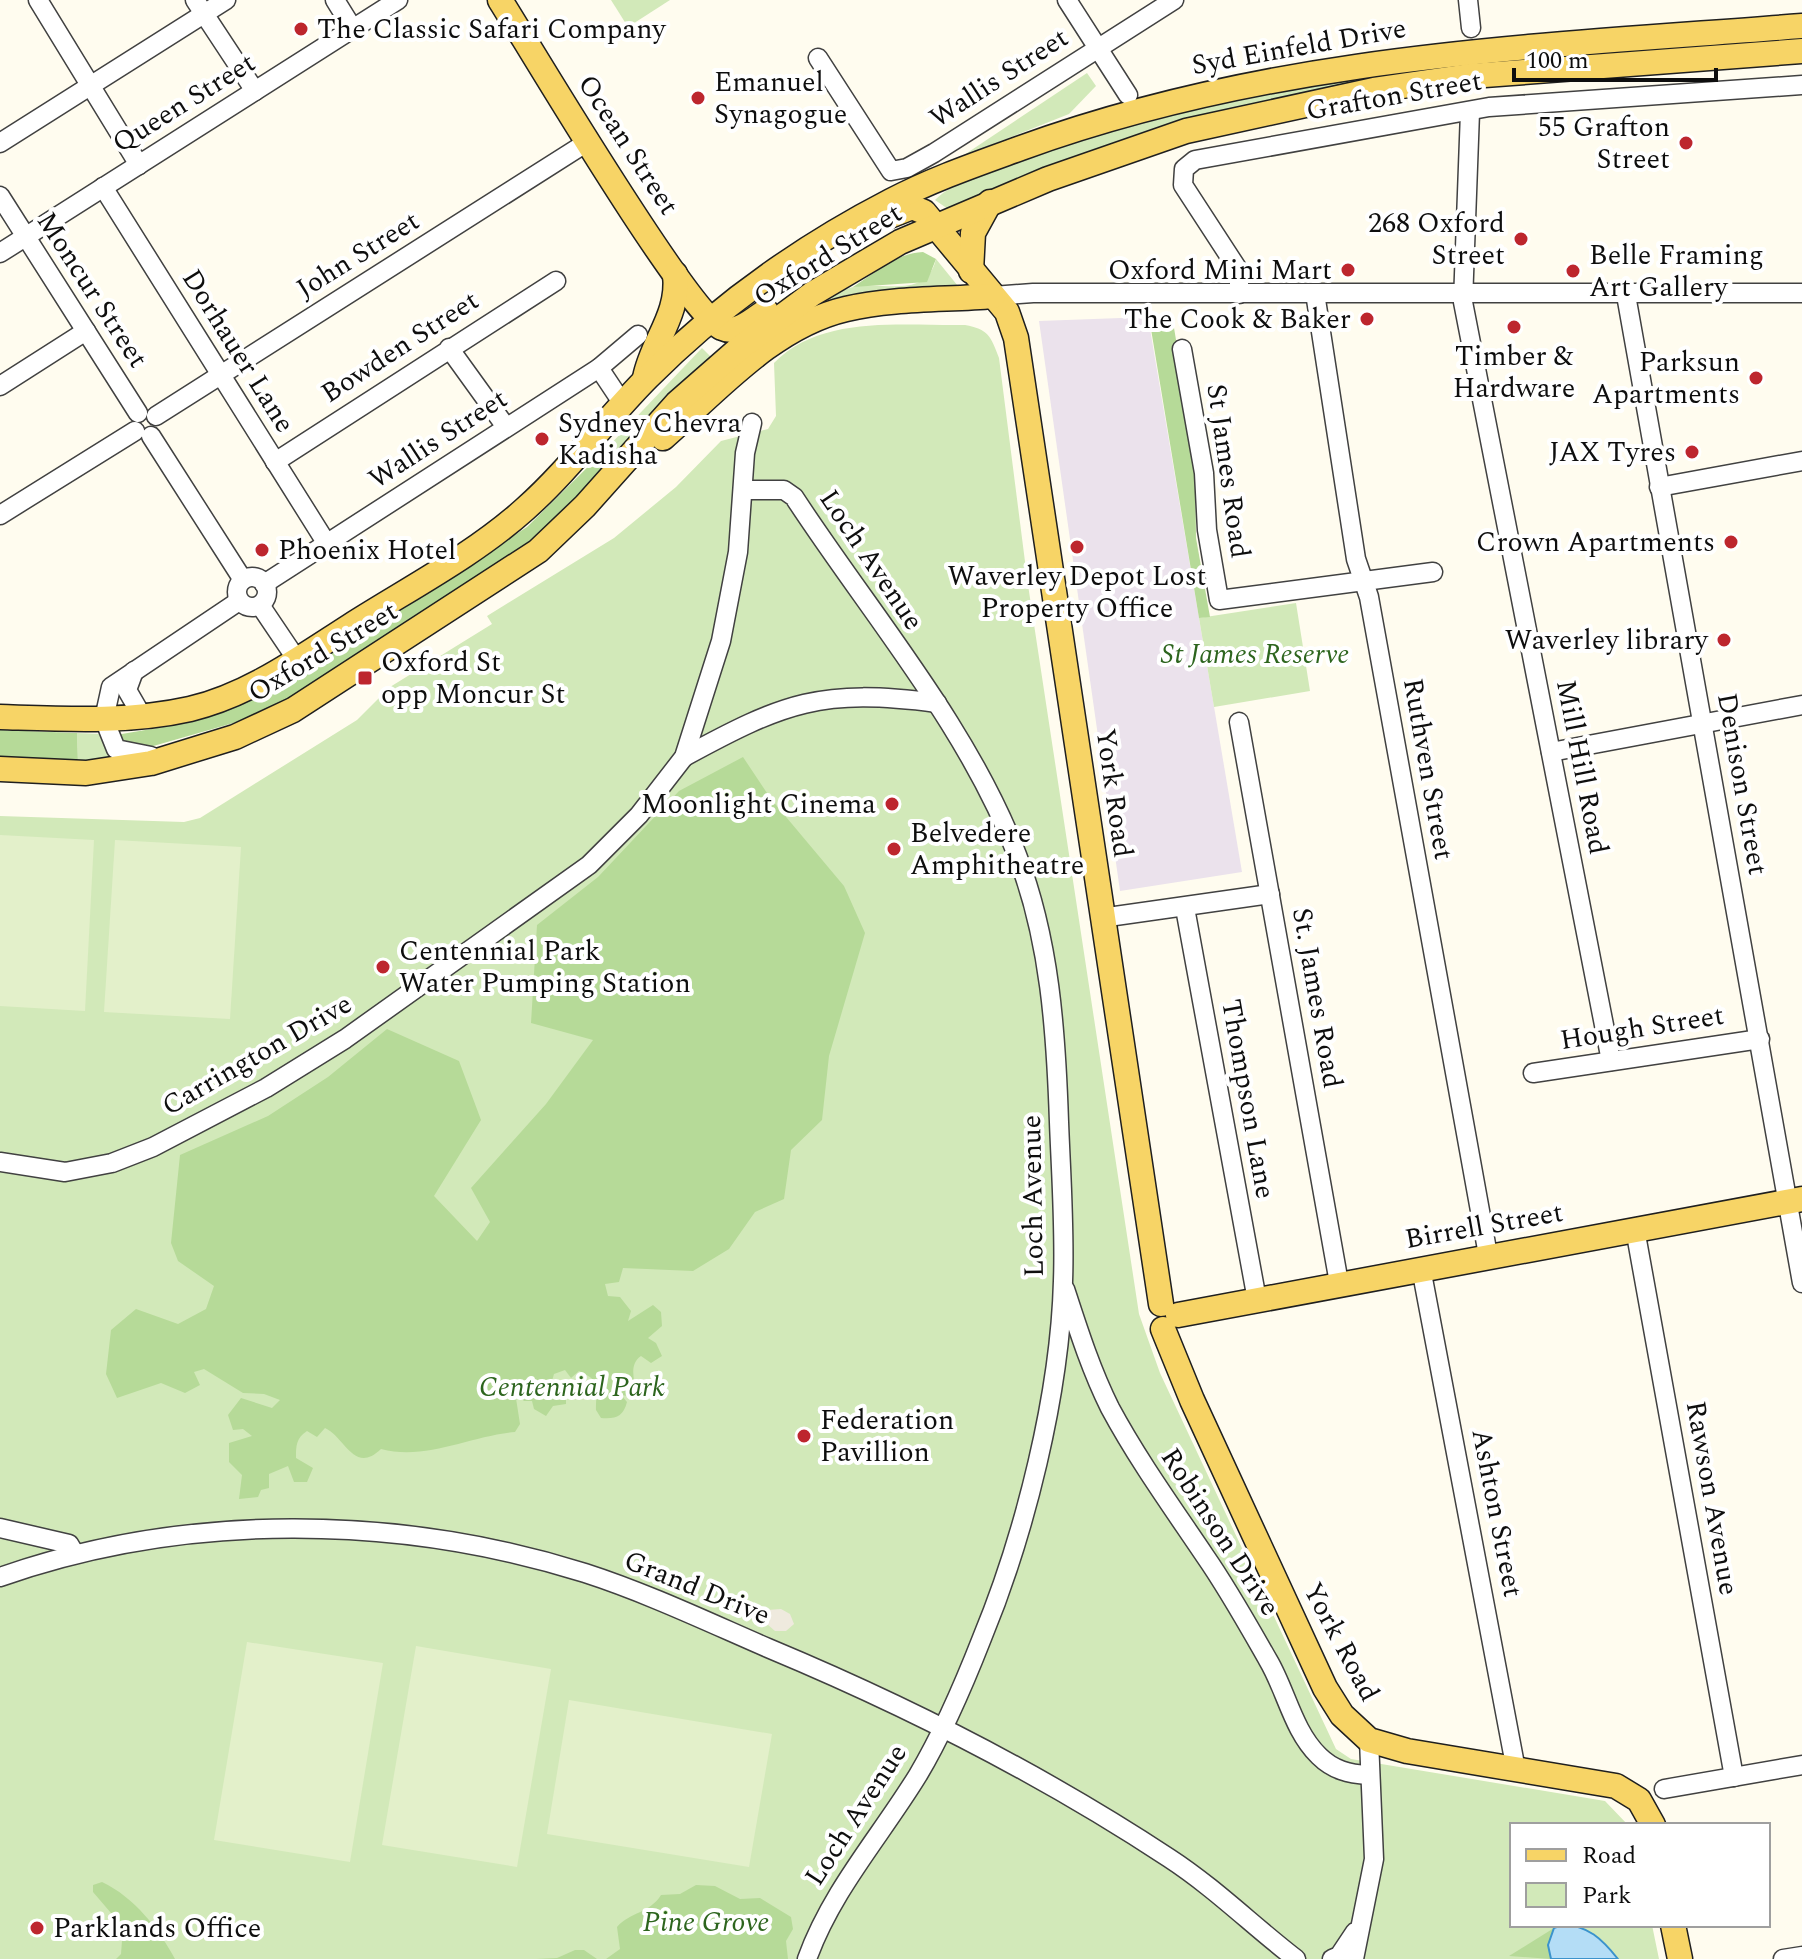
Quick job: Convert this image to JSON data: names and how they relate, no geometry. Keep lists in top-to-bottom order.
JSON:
{
  "streets": {
    "main road": [
      "Syd Einfeld Drive",
      "Ocean Street",
      "Oxford Street",
      "York Road",
      "Birrell Street"
    ],
    "street": [
      "Wallis Street",
      "Grafton Street",
      "Queen Street",
      "John Street",
      "Moncur Street",
      "Bowden Street",
      "Dorhauer Lane",
      "St James Road",
      "Loch Avenue",
      "Mill Hill Road",
      "Ruthven Street",
      "Denison Street",
      "St. James Road",
      "Hough Street",
      "Carrington Drive",
      "Thompson Lane",
      "Rawson Avenue",
      "Ashton Street",
      "Robinson Drive",
      "Grand Drive"
    ]
  },
  "crossings": [
    ["Syd Einfeld Drive", "Oxford Street"],
    ["Wallis Street", "Moncur Street"],
    ["Wallis Street", "Dorhauer Lane"],
    ["Grafton Street", "Mill Hill Road"],
    ["Queen Street", "Moncur Street"],
    ["Queen Street", "Dorhauer Lane"],
    ["Ocean Street", "John Street"],
    ["Ocean Street", "Oxford Street"],
    ["John Street", "Moncur Street"],
    ["John Street", "Dorhauer Lane"],
    ["Oxford Street", "York Road"],
    ["Bowden Street", "Dorhauer Lane"],
    ["St James Road", "Ruthven Street"],
    ["Loch Avenue", "Carrington Drive"],
    ["Loch Avenue", "Robinson Drive"],
    ["Loch Avenue", "Grand Drive"],
    ["Mill Hill Road", "Hough Street"],
    ["Ruthven Street", "Birrell Street"],
    ["Denison Street", "Hough Street"],
    ["Denison Street", "Birrell Street"],
    ["York Road", "Birrell Street"],
    ["York Road", "Ashton Street"],
    ["St. James Road", "Birrell Street"],
    ["Thompson Lane", "Birrell Street"],
    ["Birrell Street", "Rawson Avenue"],
    ["Birrell Street", "Ashton Street"]
  ],
  "parks": ["St James Reserve", "Centennial Park", "Pine Grove"],
  "places": {
    "other": [
      "The Classic Safari Company",
      "Emanuel Synagogue",
      "55 Grafton Street",
      "268 Oxford Street",
      "Oxford Mini Mart",
      "Belle Framing Art Gallery",
      "The Cook & Baker",
      "Timber & Hardware",
      "Parksun Apartments",
      "Sydney Chevra Kadisha",
      "JAX Tyres",
      "Crown Apartments",
      "Waverley Depot Lost Property Office",
      "Phoenix Hotel",
      "Waverley library",
      "Moonlight Cinema",
      "Belvedere Amphitheatre",
      "Centennial Park Water Pumping Station",
      "Federation Pavillion",
      "Parklands Office"
    ],
    "transit": ["Oxford St opp Moncur St"]
  },
  "legend": ["Road", "Park"],
  "scale_bar": "100 m"
}
